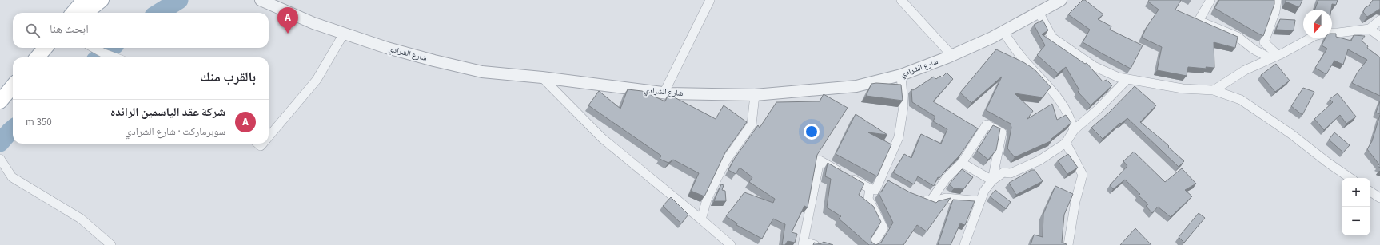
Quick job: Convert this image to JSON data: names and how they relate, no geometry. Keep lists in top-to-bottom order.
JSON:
{
  "streets": {
    "street": ["شارع الشرادي"]
  },
  "north": "bottom",
  "page": {
    "pins": "A",
    "search": "ابحث هنا",
    "heading": "بالقرب منك",
    "list": [
      {
        "mark": "A",
        "name": "شرکة عقد الیاسمین الرائدہ",
        "note": "سوبرماركت · شارع الشرادي",
        "value": "350 m"
      }
    ],
    "map_buttons": ["+", "−"]
  }
}
